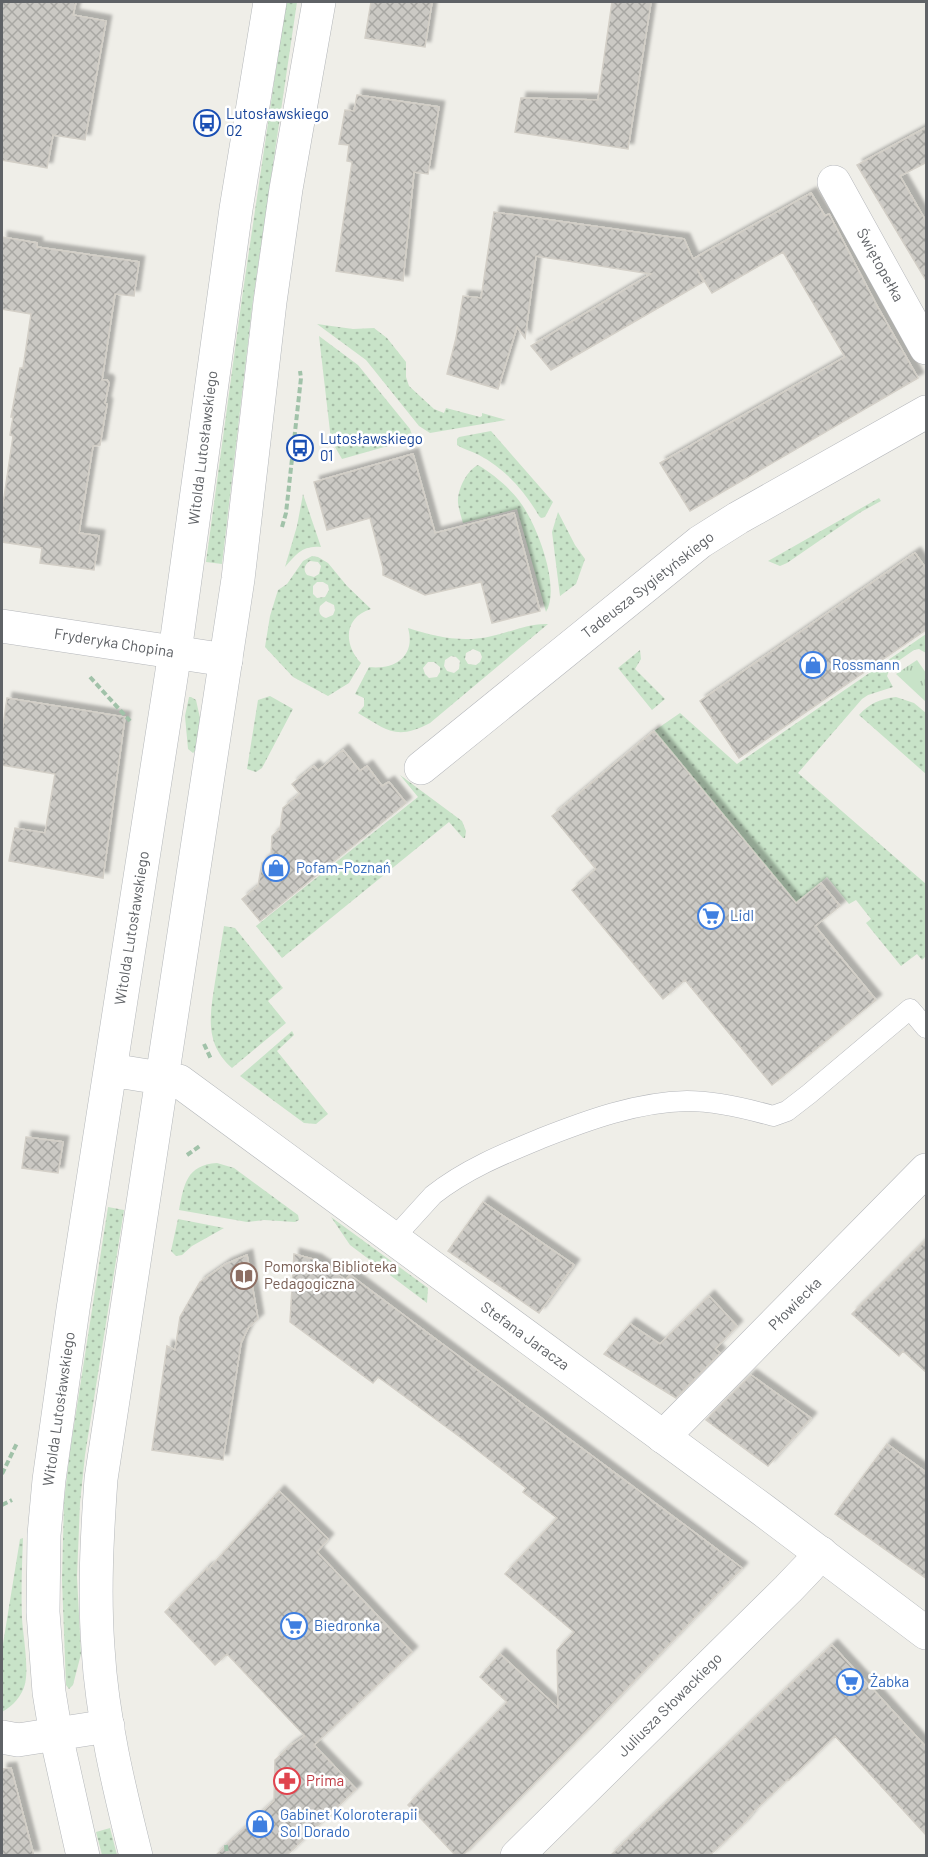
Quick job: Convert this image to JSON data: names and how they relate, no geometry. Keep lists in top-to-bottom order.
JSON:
{
  "streets": {
    "main road": [
      "Świętopełka",
      "Witolda Lutosławskiego",
      "Tadeusza Sygietyńskiego",
      "Fryderyka Chopina",
      "Płowiecka",
      "Stefana Jaracza",
      "Juliusza Słowackiego"
    ]
  },
  "crossings": [
    ["Witolda Lutosławskiego", "Fryderyka Chopina"],
    ["Witolda Lutosławskiego", "Stefana Jaracza"],
    ["Płowiecka", "Stefana Jaracza"],
    ["Stefana Jaracza", "Juliusza Słowackiego"]
  ],
  "places": {
    "bus stop": ["Lutosławskiego 02", "Lutosławskiego 01"],
    "shop": ["Rossmann", "Pofam-Poznań", "Gabinet Koloroterapii Sol Dorado"],
    "supermarket": ["Lidl", "Biedronka", "Żabka"],
    "library": ["Pomorska Biblioteka Pedagogiczna"],
    "pharmacy": ["Prima"]
  }
}
